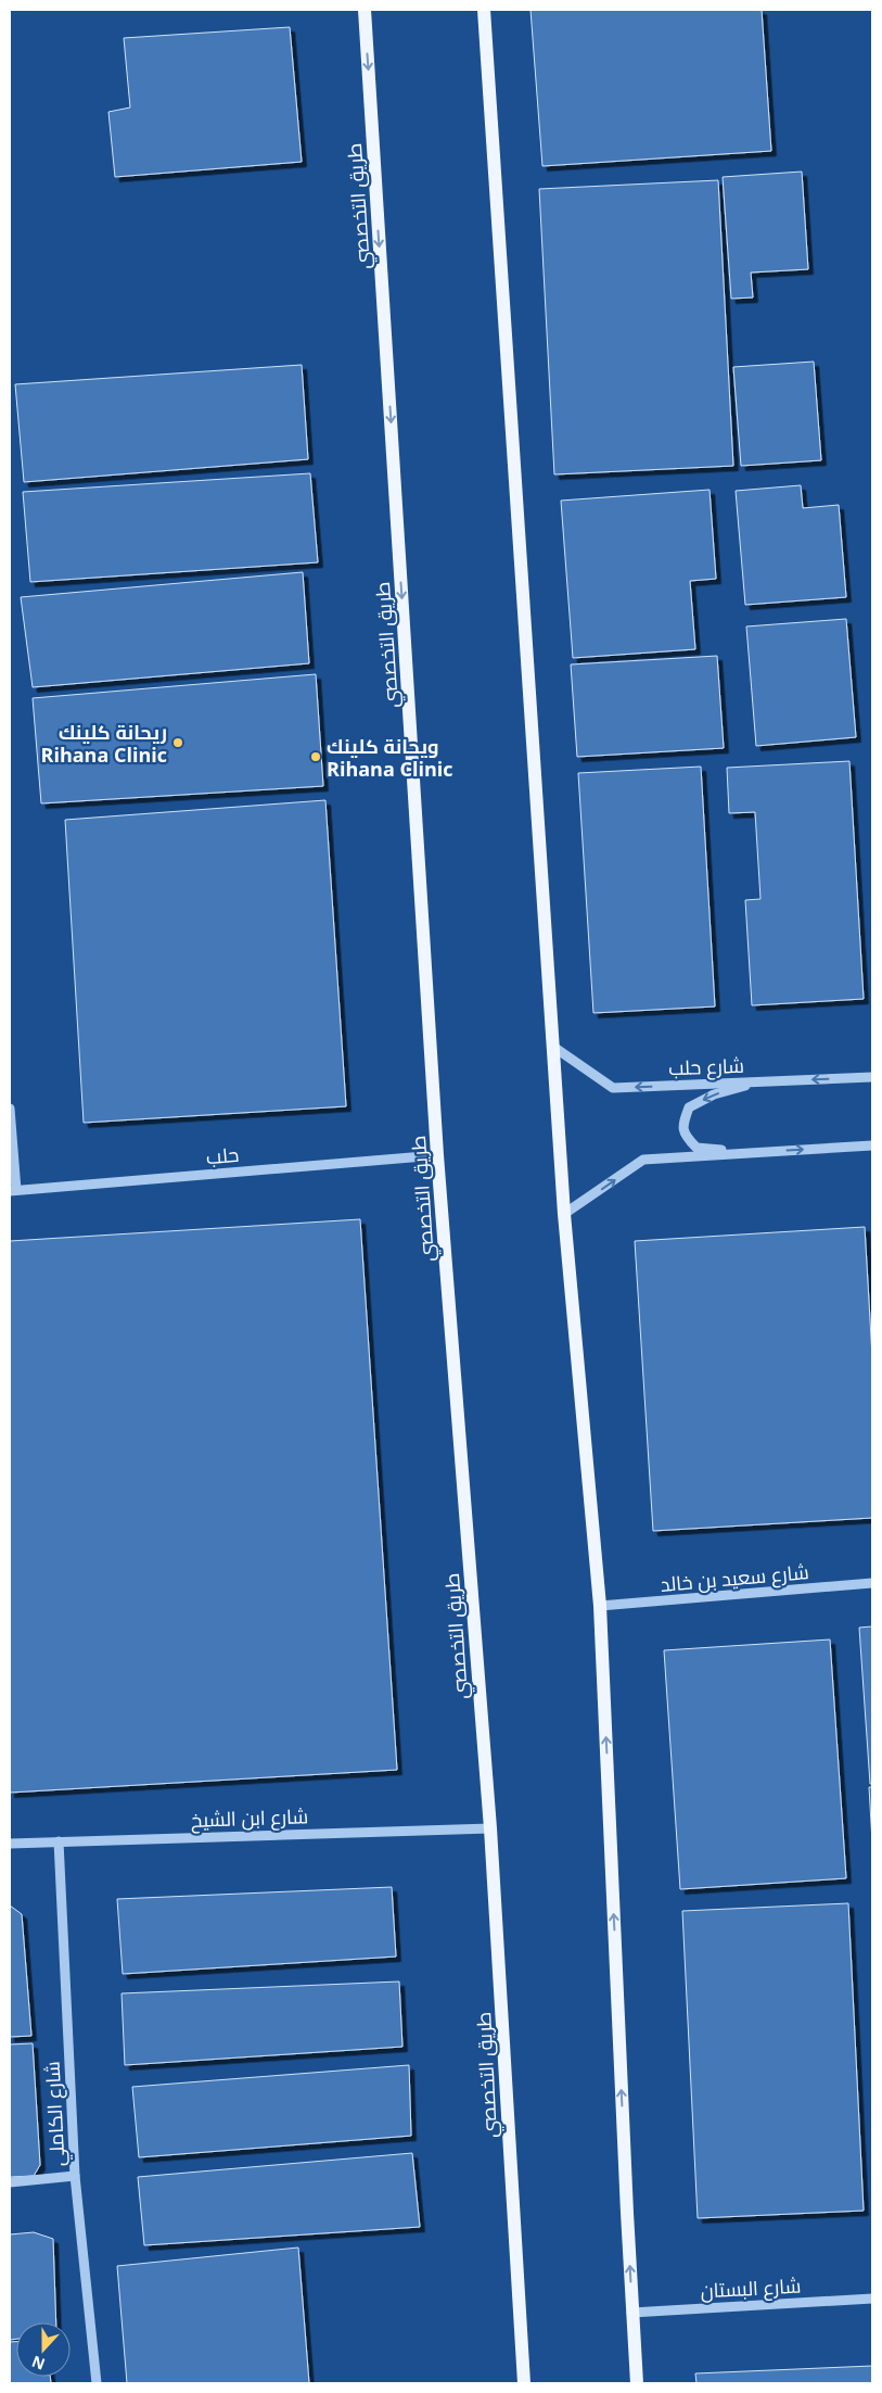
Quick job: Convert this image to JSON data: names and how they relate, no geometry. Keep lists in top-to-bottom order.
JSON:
{
  "streets": {
    "main road": ["طريق التخصصي"],
    "street": [
      "شارع حلب",
      "حلب",
      "شارع سعيد بن خالد",
      "شارع ابن الشيخ",
      "شارع الكاملي",
      "شارع البستان"
    ]
  },
  "crossings": [
    ["طريق التخصصي", "حلب"],
    ["طريق التخصصي", "شارع ابن الشيخ"],
    ["شارع ابن الشيخ", "شارع الكاملي"]
  ],
  "places": ["ريحانة كلينك Rihana Clinic", "ويحانة كلينك Rihana Clinic"],
  "north": "bottom"
}
